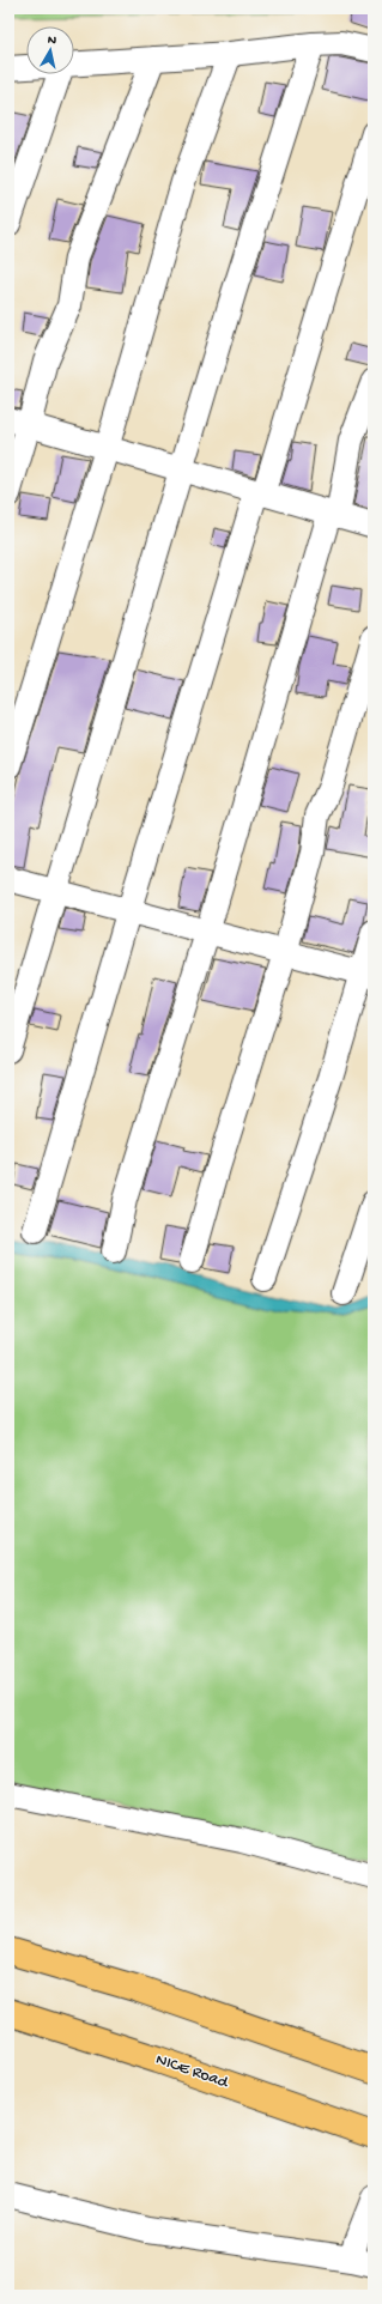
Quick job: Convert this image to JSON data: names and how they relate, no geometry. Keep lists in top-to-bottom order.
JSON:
{
  "streets": {
    "highway": ["NICE Road"]
  },
  "north": "top"
}
